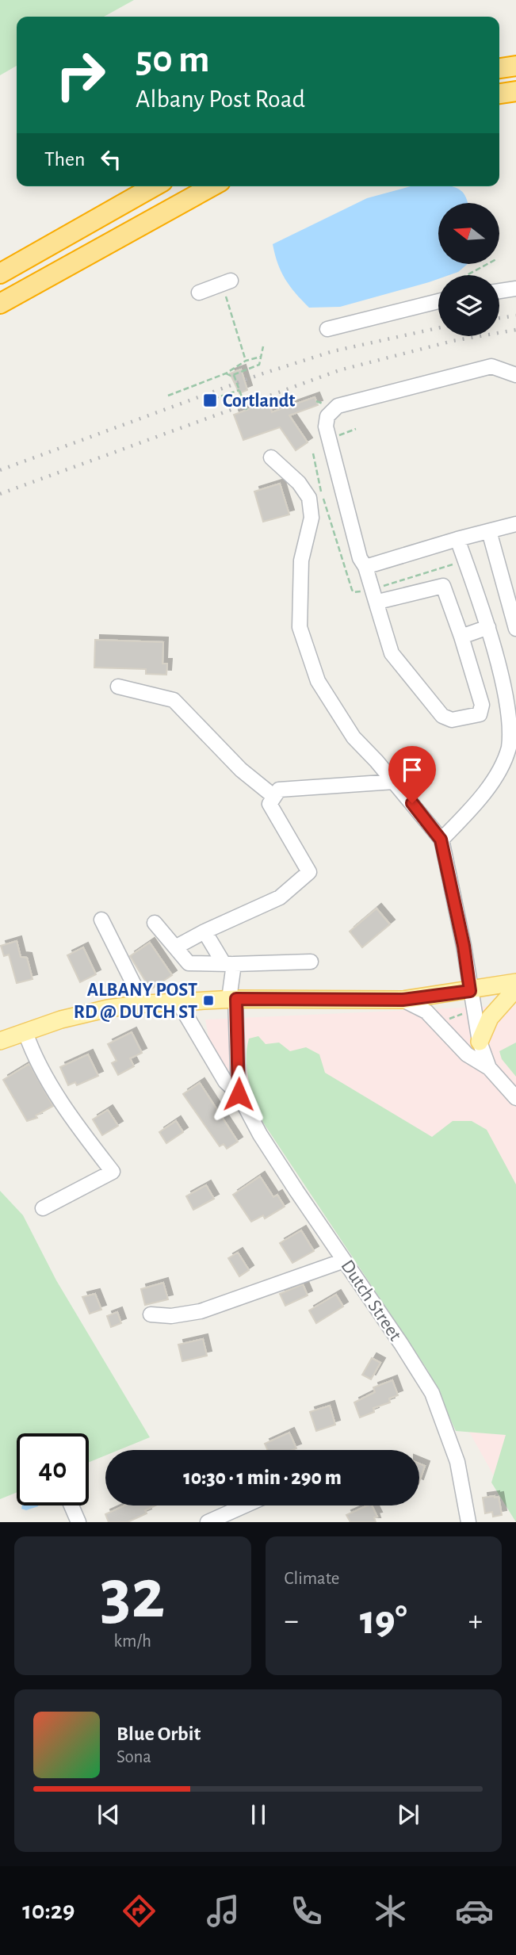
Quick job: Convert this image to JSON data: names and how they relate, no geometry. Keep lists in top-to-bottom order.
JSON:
{
  "streets": {
    "street": ["Dutch Street"]
  },
  "places": {
    "transit": ["Cortlandt", "ALBANY POST RD @ DUTCH ST"]
  },
  "north": "left",
  "page": {
    "turn": ["50 m", "Albany Post Road"],
    "then": "Then",
    "limit": "40",
    "trip": "10:30 · 1 min · 290 m",
    "tile": [
      ["32", "km/h"],
      "Climate"
    ],
    "heat": ["−", "19°", "+"],
    "song": ["Blue Orbit", "Sona"],
    "tabs": "10:29"
  }
}
